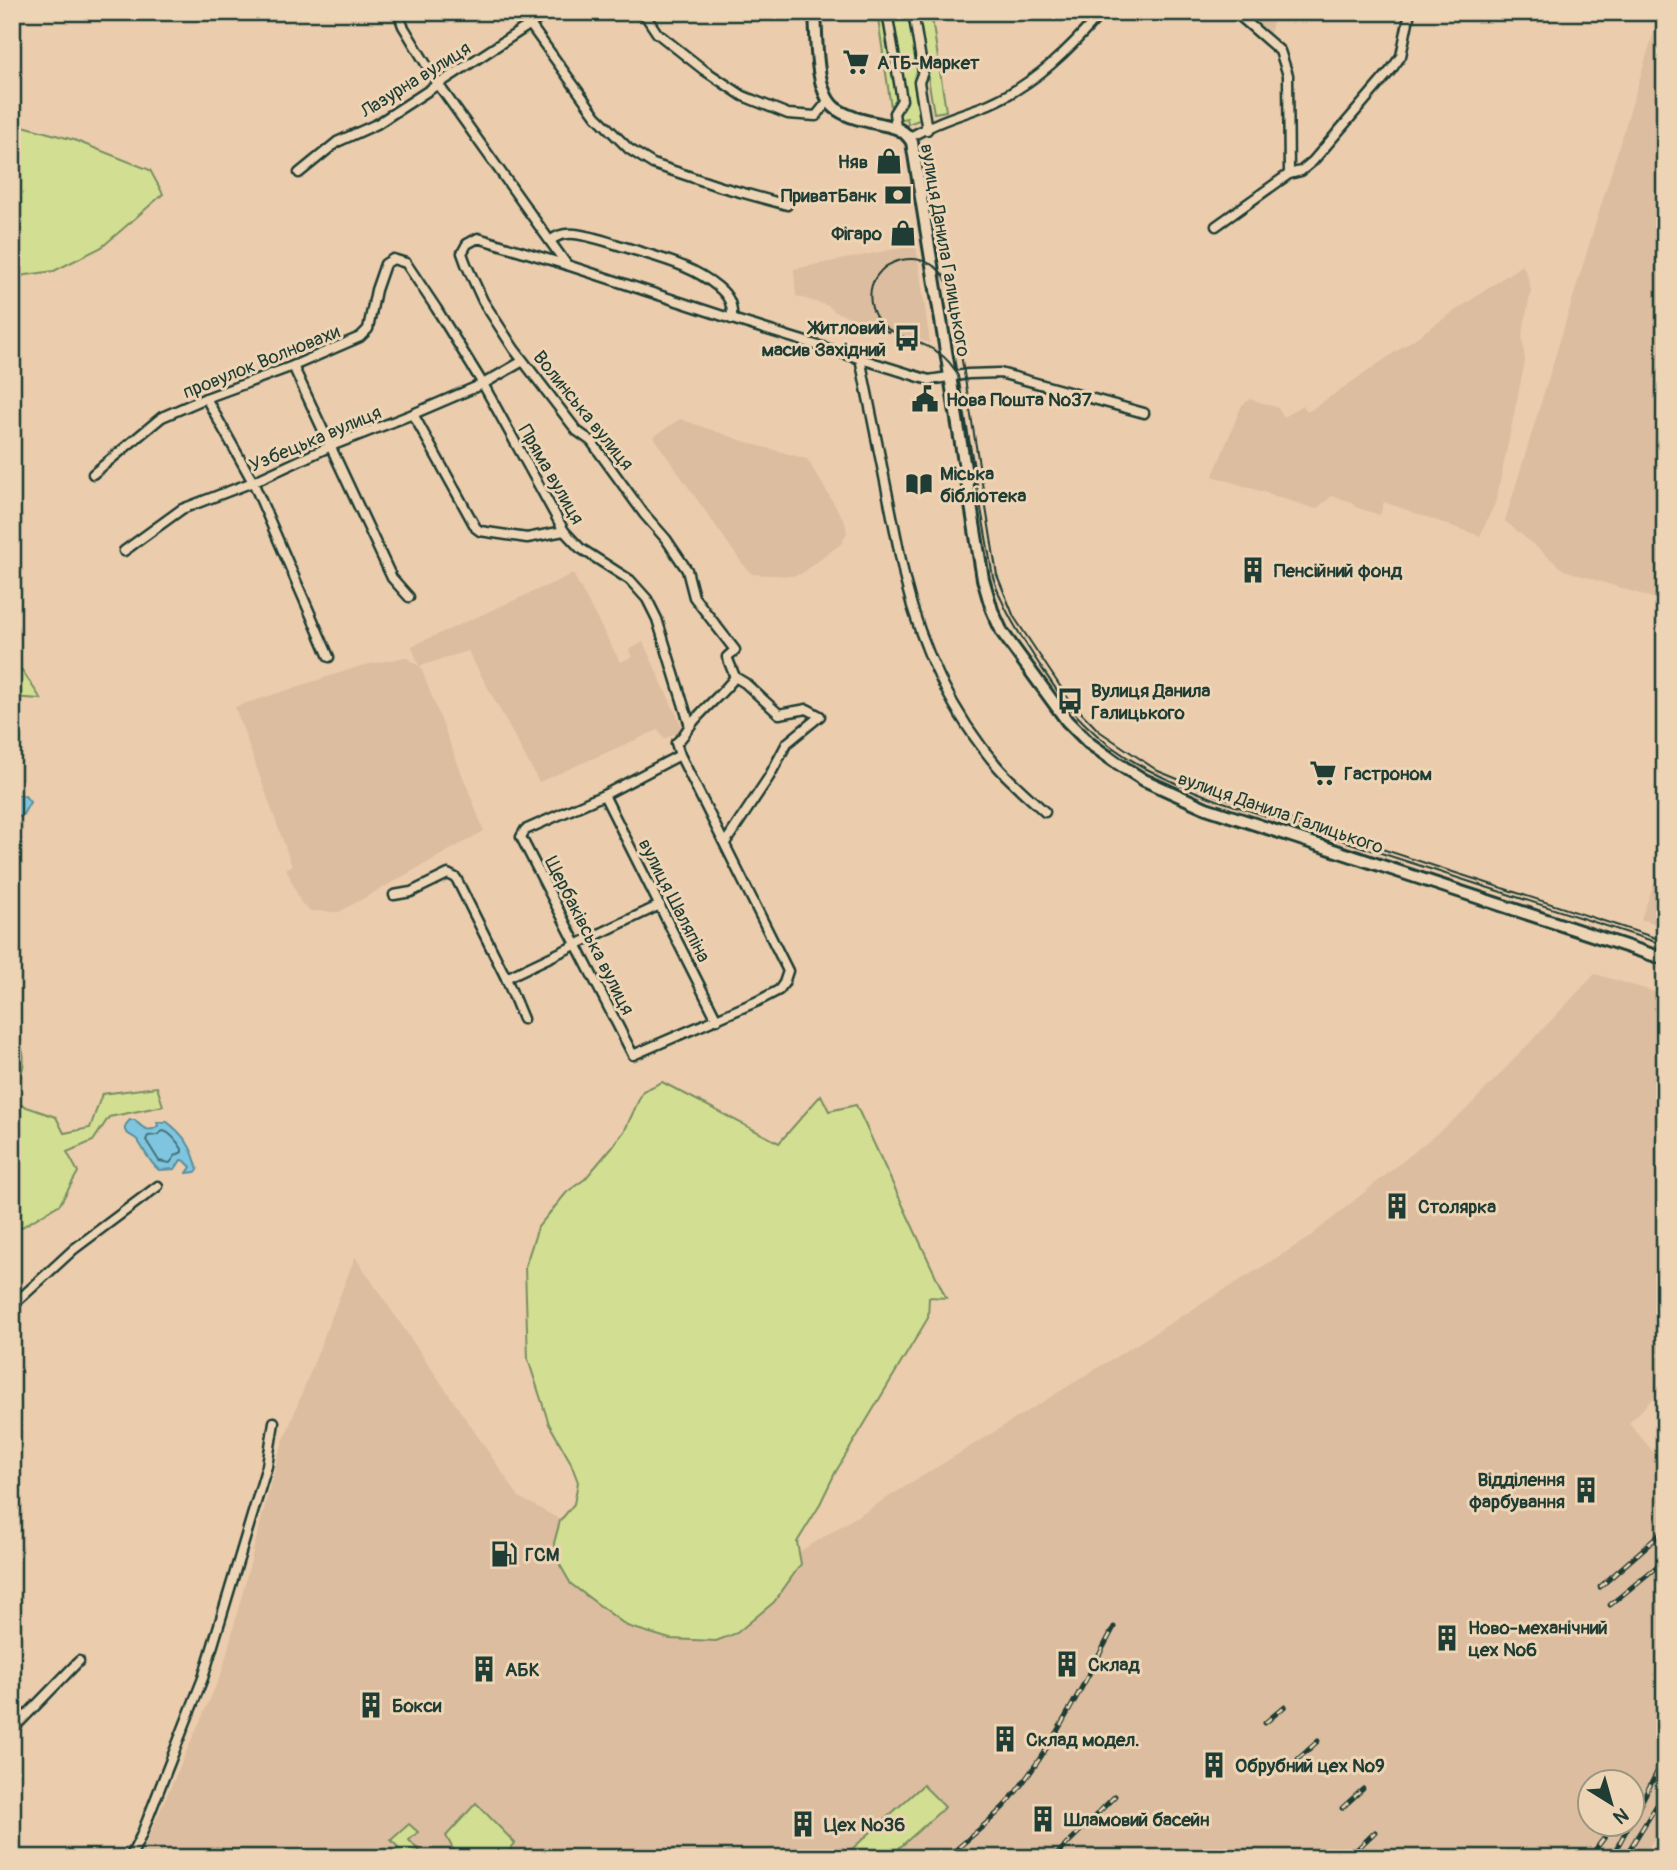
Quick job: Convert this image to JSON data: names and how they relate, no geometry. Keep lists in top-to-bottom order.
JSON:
{
  "streets": {
    "street": [
      "Лазурна вулиця",
      "вулиця Данила Галицького",
      "провулок Волновахи",
      "Волинська вулиця",
      "Узбецька вулиця",
      "Пряма вулиця",
      "вулиця Шаляпіна",
      "Щербаківська вулиця"
    ]
  },
  "crossings": [
    ["вулиця Данила Галицького", "Волинська вулиця"],
    ["провулок Волновахи", "Пряма вулиця"],
    ["Волинська вулиця", "Узбецька вулиця"],
    ["Узбецька вулиця", "Пряма вулиця"],
    ["вулиця Шаляпіна", "Щербаківська вулиця"]
  ],
  "places": {
    "supermarket": ["АТБ-Маркет", "Гастроном"],
    "shop": ["Няв", "Фігаро"],
    "bank": ["ПриватБанк"],
    "bus stop": ["Житловий масив Західний", "Вулиця Данила Галицького"],
    "public building": ["Нова Пошта №37"],
    "library": ["Міська бібліотека"],
    "building": [
      "Пенсійний фонд",
      "Столярка",
      "Відділення фарбування",
      "Ново-механічний цех №6",
      "Склад",
      "АБК",
      "Бокси",
      "Склад модел.",
      "Обрубний цех №9",
      "Шламовий басейн",
      "Цех №36"
    ],
    "fuel station": ["ГСМ"]
  },
  "north": "bottom right"
}
